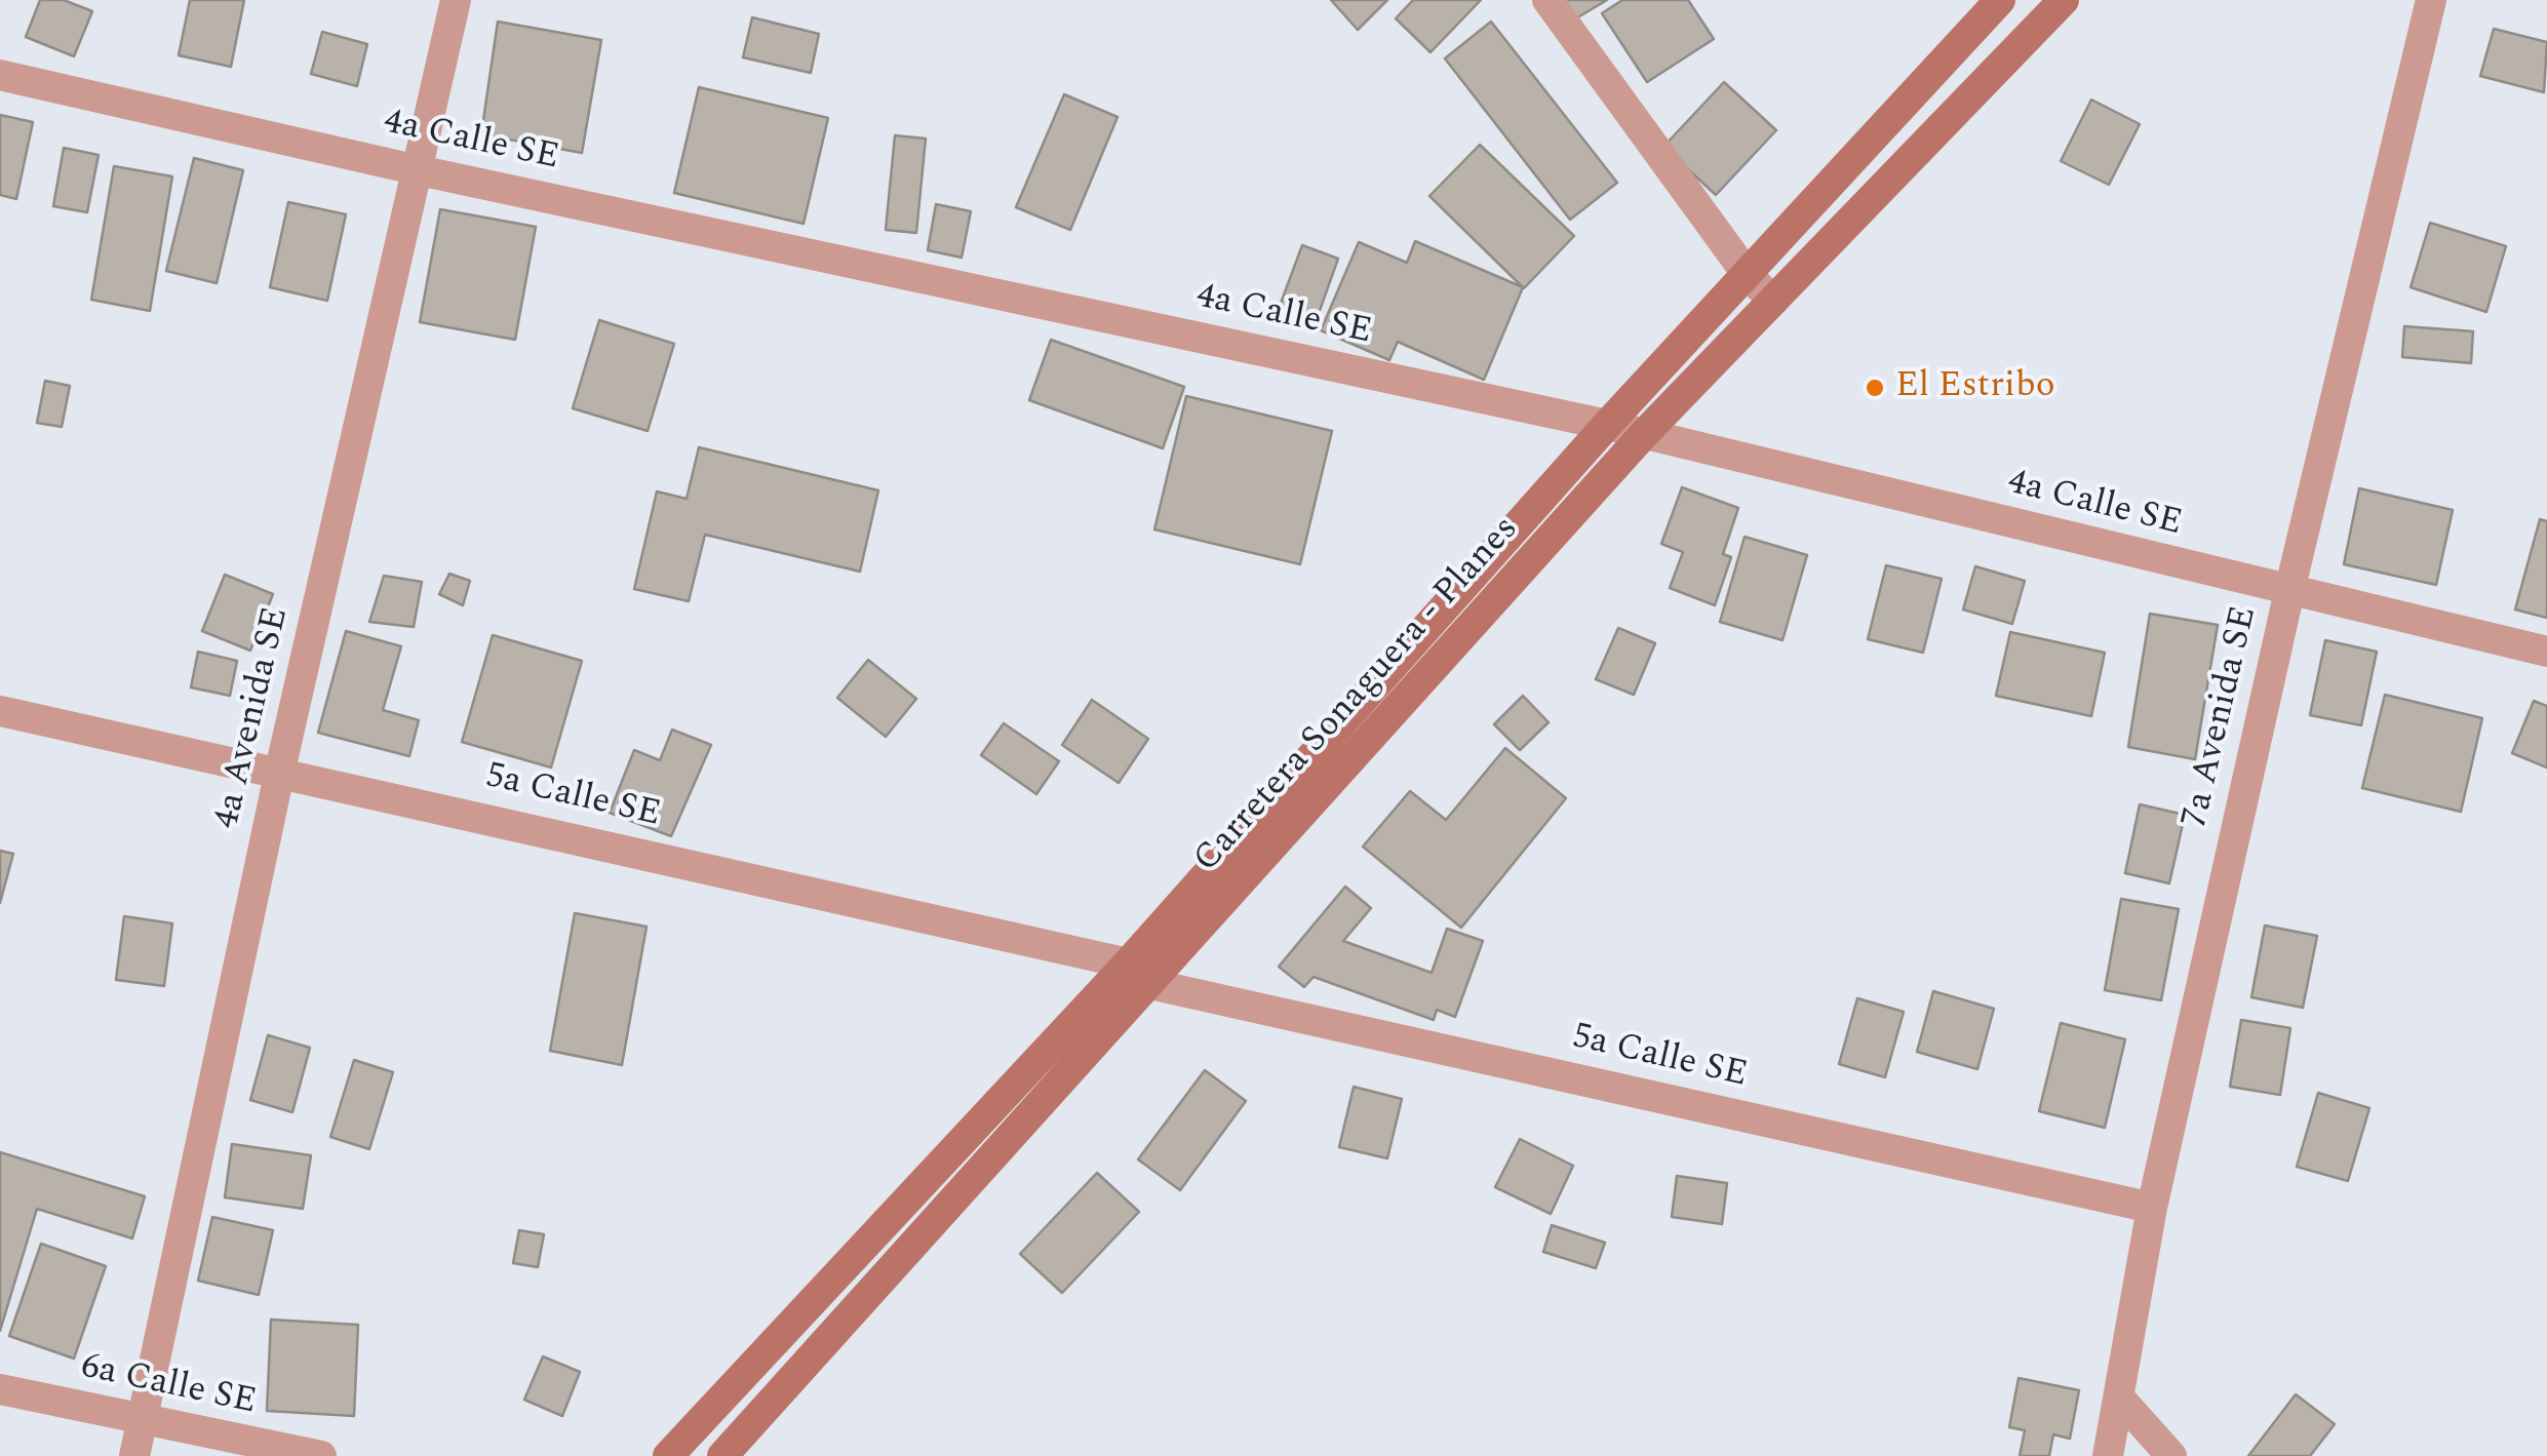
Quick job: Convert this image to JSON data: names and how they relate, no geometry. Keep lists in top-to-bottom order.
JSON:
{
  "streets": {
    "main road": ["Carretera Sonaguera - Planes"],
    "street": [
      "4a Calle SE",
      "7a Avenida SE",
      "4a Avenida SE",
      "5a Calle SE",
      "6a Calle SE"
    ]
  },
  "crossings": [
    ["4a Calle SE", "Carretera Sonaguera - Planes"],
    ["4a Calle SE", "7a Avenida SE"],
    ["4a Calle SE", "4a Avenida SE"],
    ["Carretera Sonaguera - Planes", "5a Calle SE"],
    ["7a Avenida SE", "5a Calle SE"],
    ["4a Avenida SE", "5a Calle SE"],
    ["4a Avenida SE", "6a Calle SE"]
  ],
  "places": ["El Estribo"]
}
